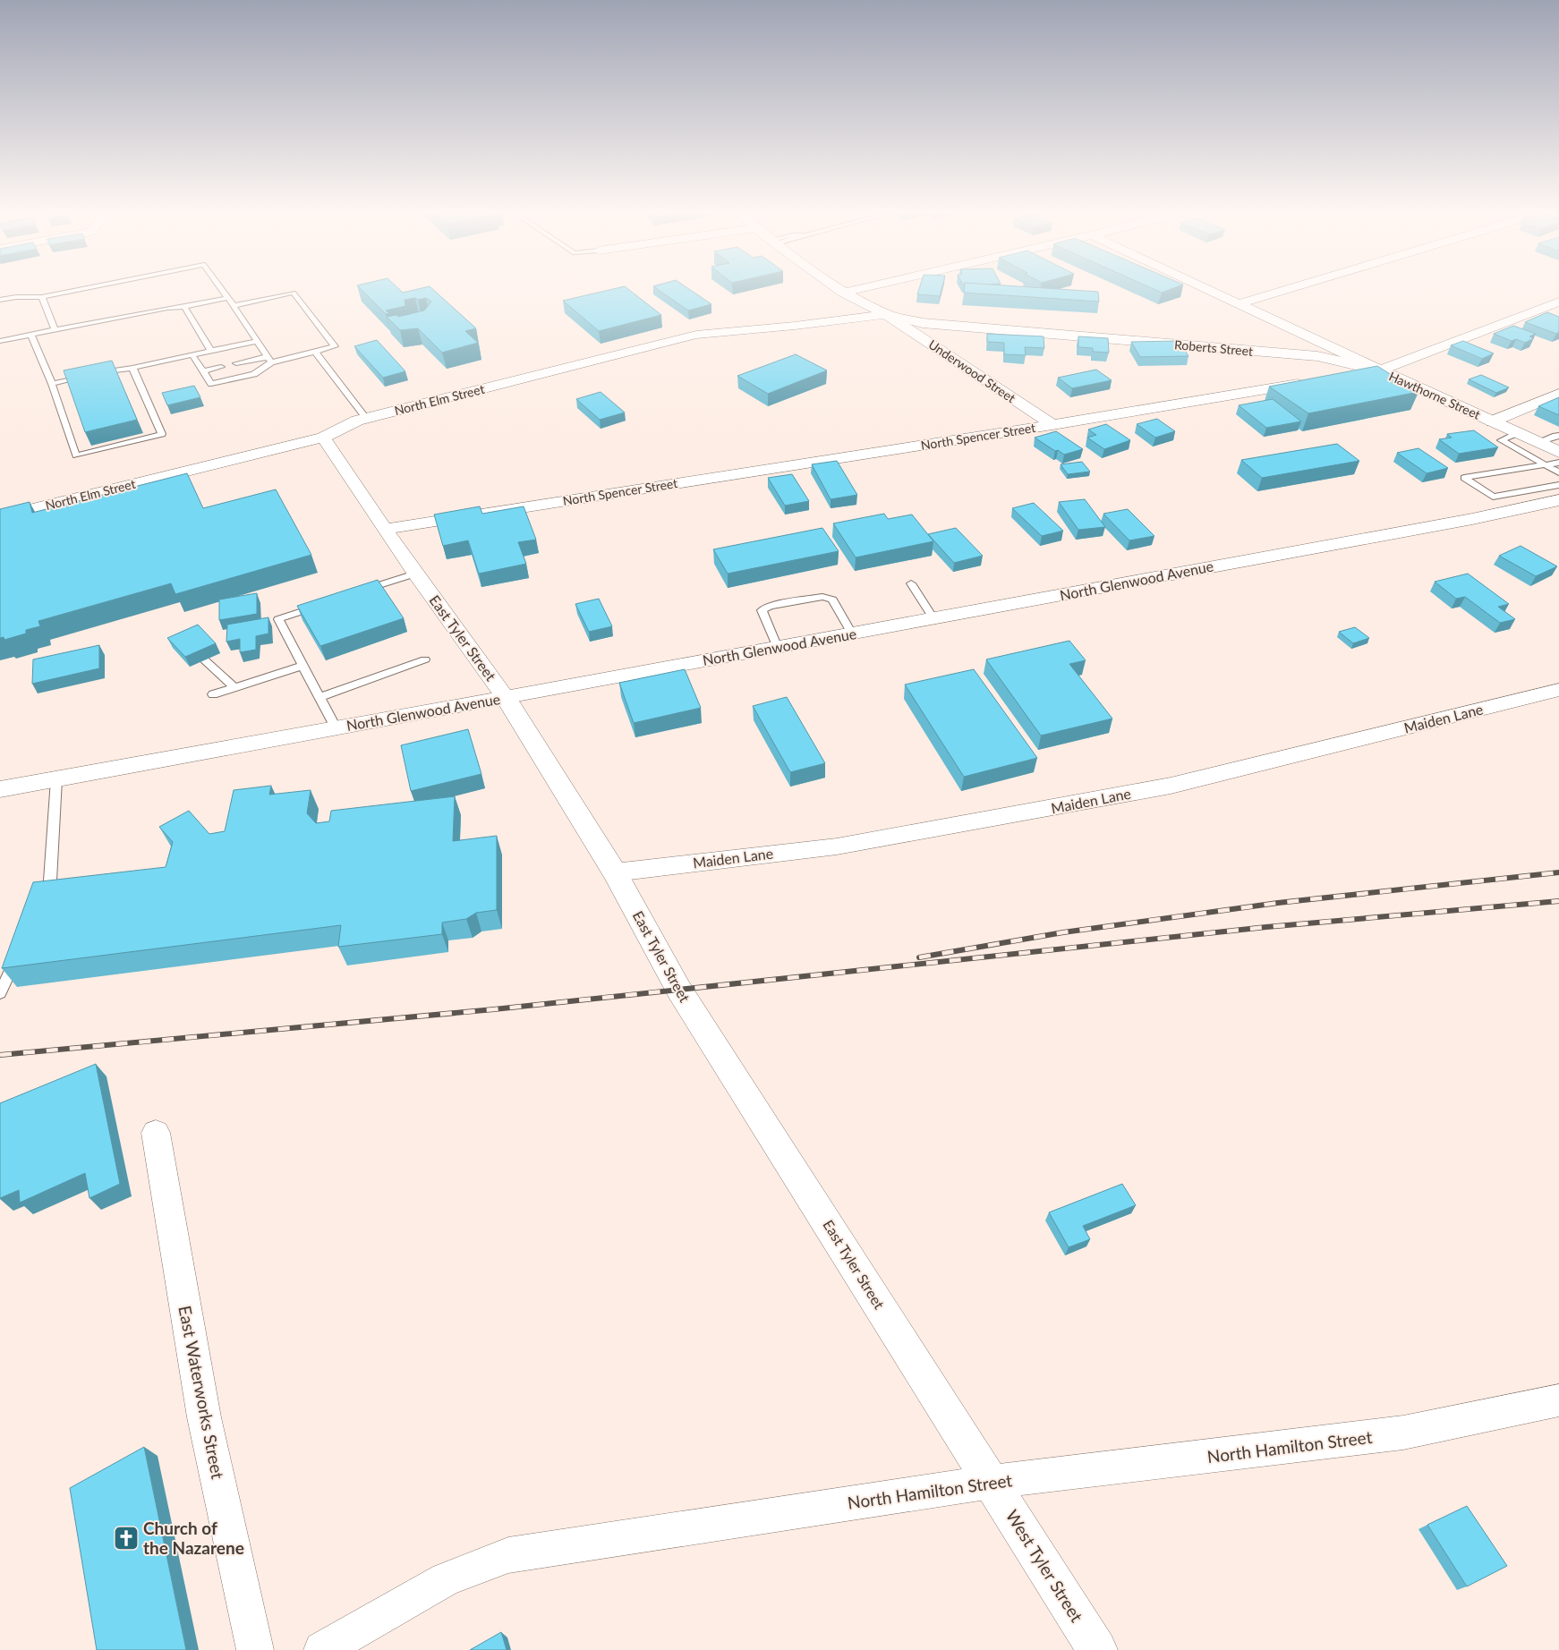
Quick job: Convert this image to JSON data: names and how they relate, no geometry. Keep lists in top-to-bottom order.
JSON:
{
  "streets": {
    "street": [
      "Roberts Street",
      "Underwood Street",
      "Hawthorne Street",
      "North Elm Street",
      "North Spencer Street",
      "North Glenwood Avenue",
      "East Tyler Street",
      "Maiden Lane",
      "East Waterworks Street",
      "North Hamilton Street",
      "West Tyler Street"
    ]
  },
  "crossings": [
    ["Roberts Street", "Underwood Street"],
    ["Roberts Street", "Hawthorne Street"],
    ["Roberts Street", "North Elm Street"],
    ["Underwood Street", "North Elm Street"],
    ["Underwood Street", "North Spencer Street"],
    ["North Elm Street", "East Tyler Street"],
    ["North Spencer Street", "East Tyler Street"],
    ["North Glenwood Avenue", "East Tyler Street"],
    ["East Tyler Street", "Maiden Lane"],
    ["East Tyler Street", "North Hamilton Street"],
    ["East Tyler Street", "West Tyler Street"],
    ["North Hamilton Street", "West Tyler Street"]
  ],
  "places": {
    "church": ["Church of the Nazarene"]
  }
}
